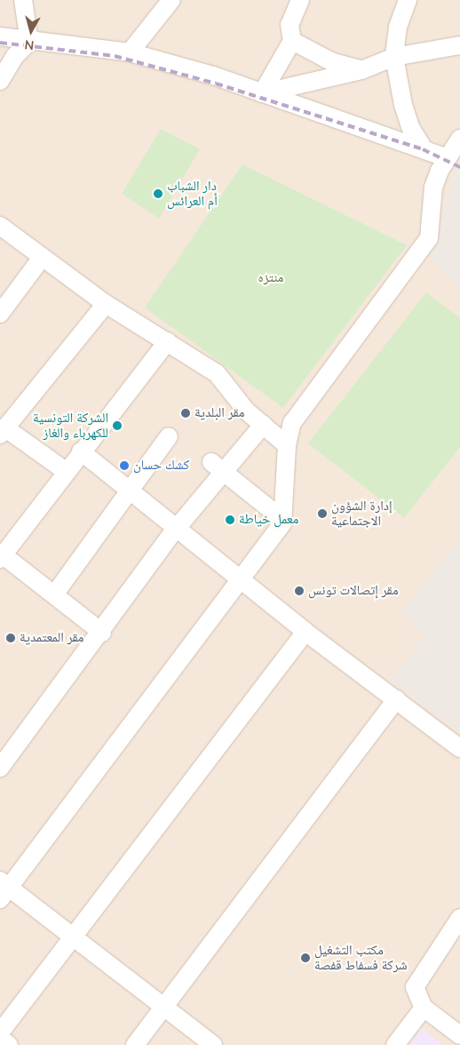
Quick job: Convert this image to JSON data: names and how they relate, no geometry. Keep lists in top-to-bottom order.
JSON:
{
  "parks": ["منتزه"],
  "places": [
    "دار الشباب أم العرائس",
    "مقر البلدية",
    "الشركة التونسية للكهرباء والغاز",
    "كشك حسان",
    "إدارة الشؤون الاجتماعية",
    "معمل خياطة",
    "مقر إتصالات تونس",
    "مقر المعتمدية",
    "مكتب التشغيل شركة فسفاط قفصة"
  ],
  "north": "bottom"
}
